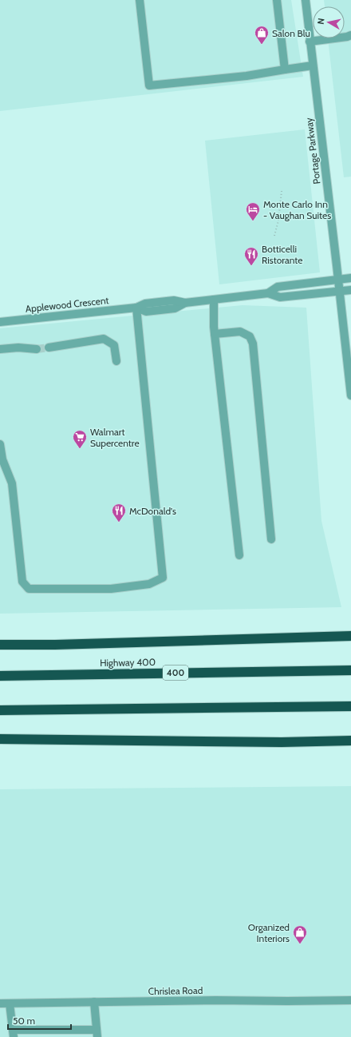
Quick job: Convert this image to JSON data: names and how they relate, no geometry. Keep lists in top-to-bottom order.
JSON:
{
  "streets": {
    "highway": ["Highway 400", "400"],
    "street": ["Portage Parkway", "Applewood Crescent", "Chrislea Road"]
  },
  "crossings": [
    ["Portage Parkway", "Applewood Crescent"]
  ],
  "places": {
    "shop": ["Salon Blu", "Organized Interiors"],
    "hotel": ["Monte Carlo Inn - Vaughan Suites"],
    "restaurant": ["Botticelli Ristorante", "McDonald's"],
    "supermarket": ["Walmart Supercentre"]
  },
  "scale_bar": "50 m",
  "north": "left"
}
